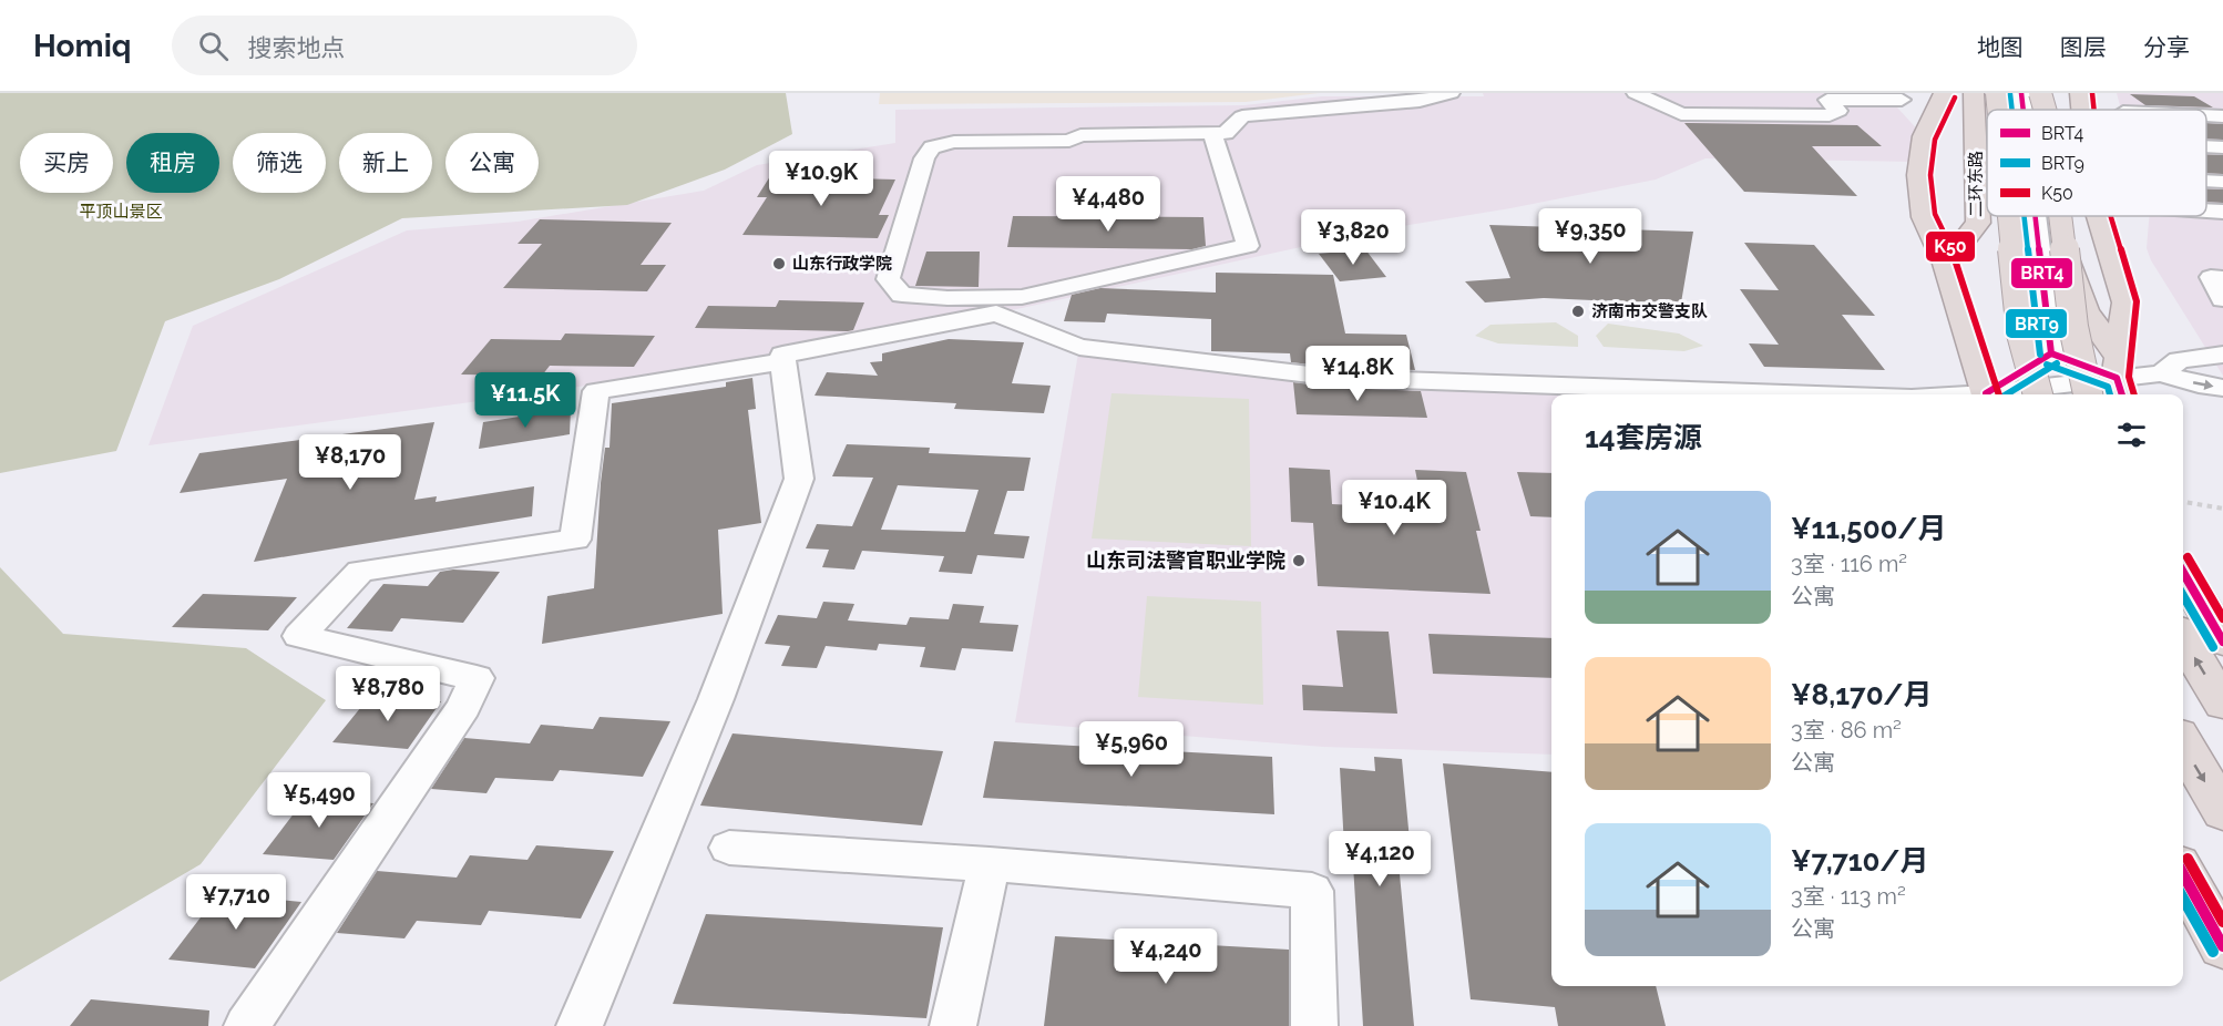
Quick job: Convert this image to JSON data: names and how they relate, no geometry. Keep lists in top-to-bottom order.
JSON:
{
  "streets": {
    "highway": ["二环东路"]
  },
  "parks": ["平顶山景区"],
  "places": ["山东行政学院", "济南市交警支队", "山东司法警官职业学院"],
  "lines": ["transit line BRT4", "transit line K50", "transit line BRT9"],
  "legend": ["BRT4", "BRT9", "K50"],
  "page": {
    "header": "Homiq",
    "search": "搜索地点",
    "nav": ["地图", "图层", "分享"],
    "chip": [
      "买房",
      "租房",
      "筛选",
      "新上",
      "公寓"
    ],
    "price": [
      "¥10.9K",
      "¥4,480",
      "¥9,350",
      "¥3,820",
      "¥14.8K",
      "¥11.5K",
      "¥8,170",
      "¥10.4K",
      "¥8,780",
      "¥5,960",
      "¥5,490",
      "¥4,120",
      "¥7,710",
      "¥4,240"
    ],
    "heading": "14套房源",
    "list": [
      {
        "name": "¥11,500/月",
        "note": "3室 · 116 m² · 公寓"
      },
      {
        "name": "¥8,170/月",
        "note": "3室 · 86 m² · 公寓"
      },
      {
        "name": "¥7,710/月",
        "note": "3室 · 113 m² · 公寓"
      }
    ]
  }
}
